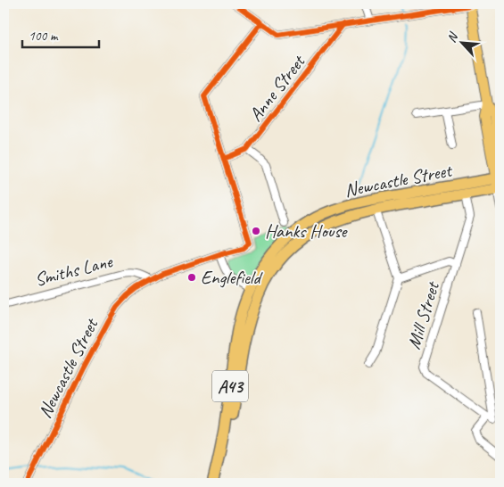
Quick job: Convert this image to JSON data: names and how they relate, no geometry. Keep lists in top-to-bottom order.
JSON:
{
  "streets": {
    "highway": ["Newcastle Street", "A43"],
    "street": ["Anne Street", "Smiths Lane", "Mill Street"]
  },
  "crossings": [
    ["Anne Street", "Newcastle Street"],
    ["Newcastle Street", "Smiths Lane"],
    ["Newcastle Street", "Mill Street"],
    ["Newcastle Street", "A43"]
  ],
  "places": ["Hanks House", "Englefield"],
  "scale_bar": "100 m",
  "north": "top left"
}
